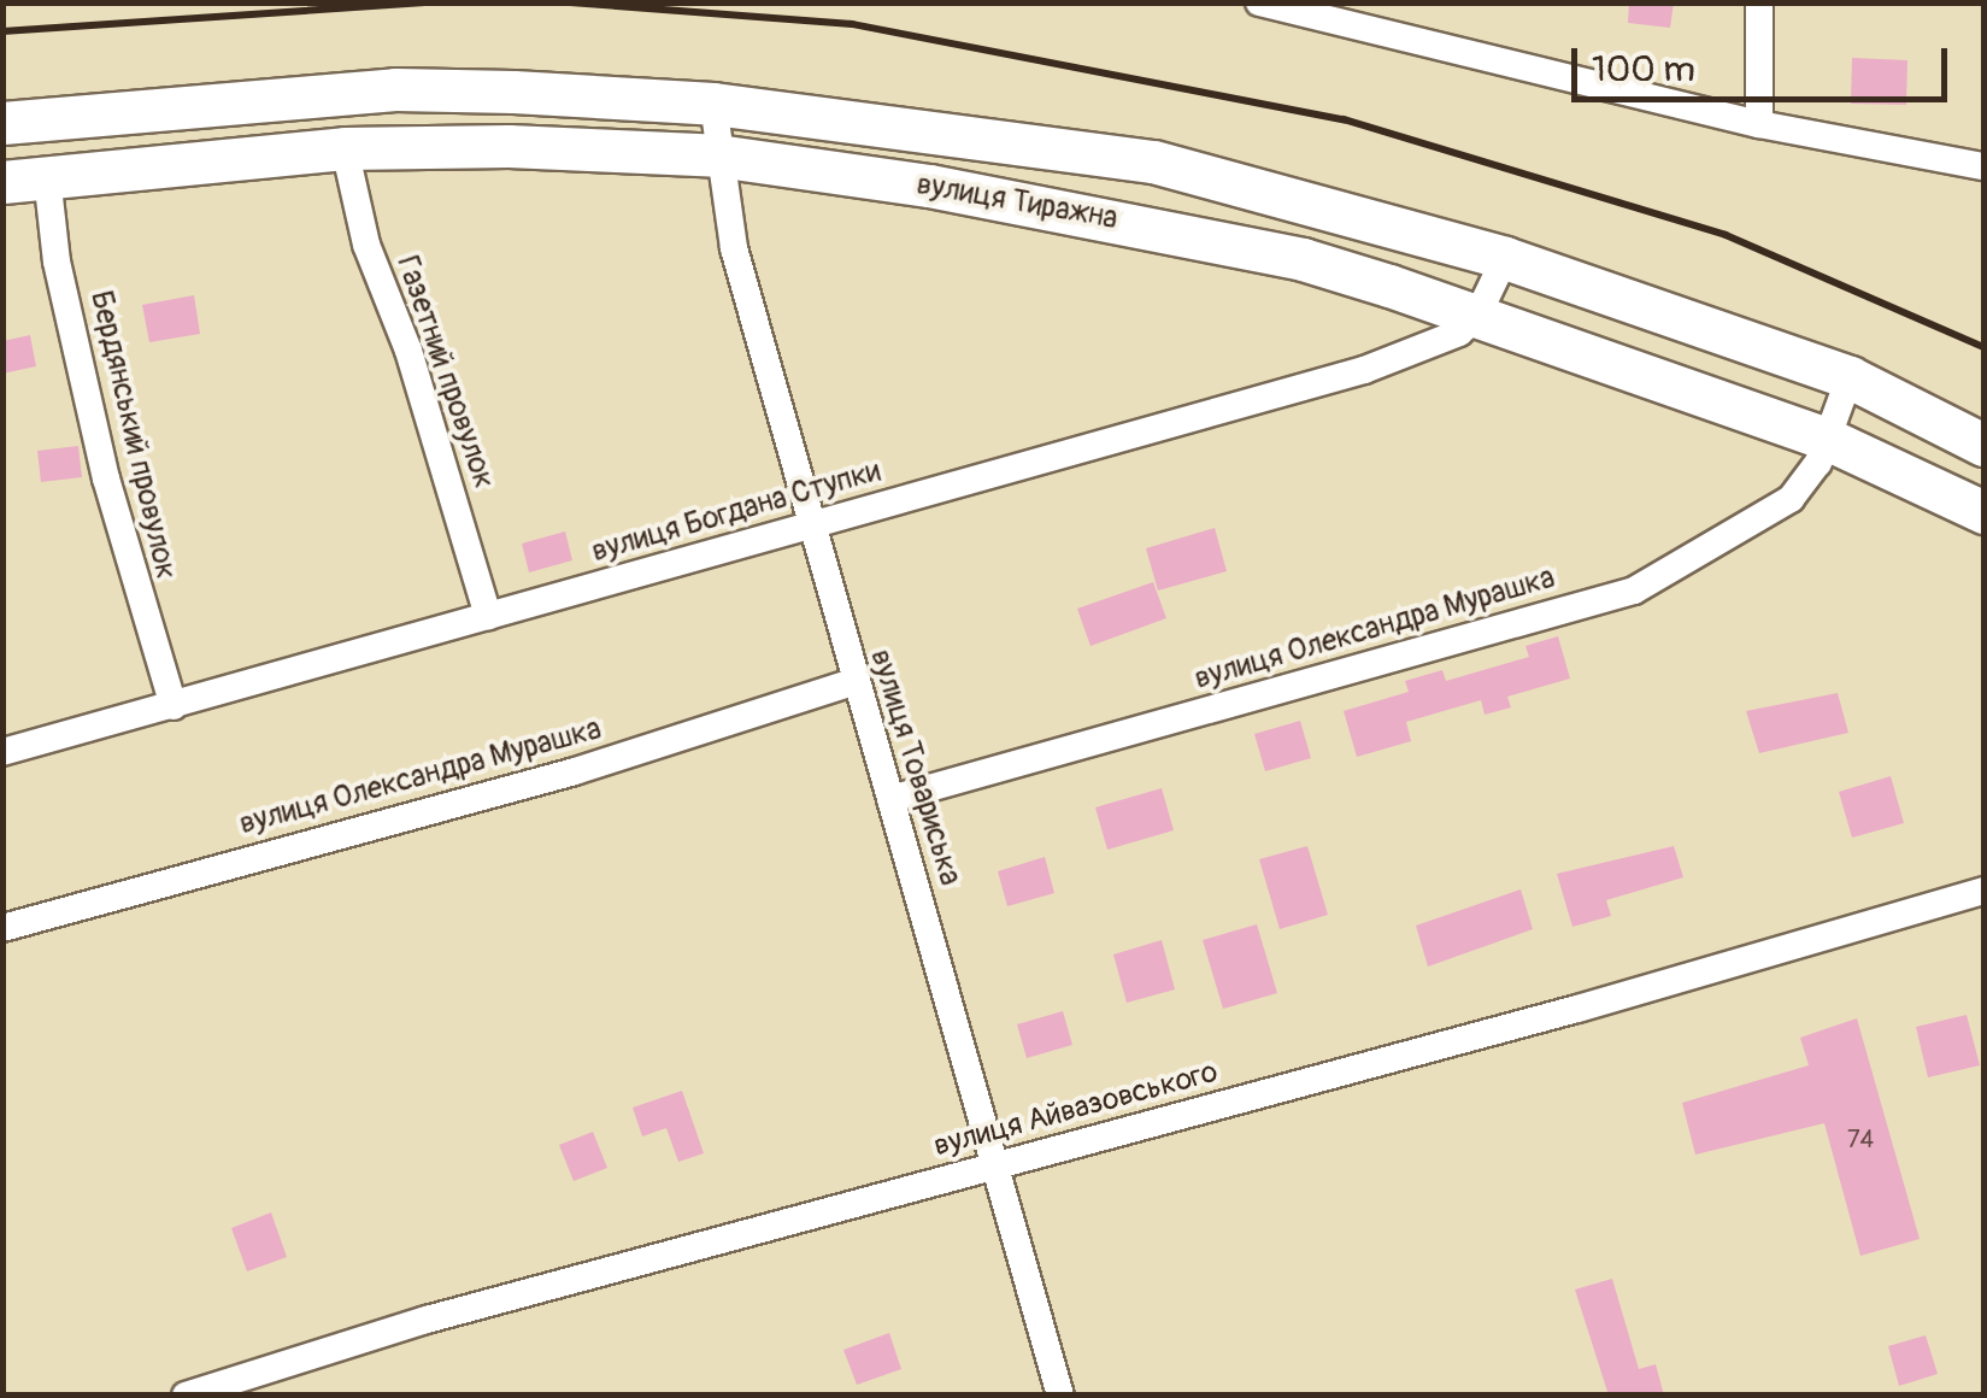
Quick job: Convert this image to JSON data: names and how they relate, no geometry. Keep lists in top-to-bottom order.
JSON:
{
  "streets": {
    "main road": ["вулиця Тиражна"],
    "street": [
      "Газетний провулок",
      "Бердянський провулок",
      "вулиця Богдана Ступки",
      "вулиця Олександра Мурашка",
      "вулиця Товариська",
      "вулиця Айвазовського"
    ]
  },
  "crossings": [
    ["вулиця Тиражна", "Газетний провулок"],
    ["вулиця Тиражна", "Бердянський провулок"],
    ["вулиця Тиражна", "вулиця Богдана Ступки"],
    ["вулиця Тиражна", "вулиця Олександра Мурашка"],
    ["вулиця Тиражна", "вулиця Товариська"],
    ["Газетний провулок", "вулиця Богдана Ступки"],
    ["Бердянський провулок", "вулиця Богдана Ступки"],
    ["вулиця Богдана Ступки", "вулиця Товариська"],
    ["вулиця Олександра Мурашка", "вулиця Товариська"],
    ["вулиця Товариська", "вулиця Айвазовського"]
  ],
  "house_numbers": ["74"],
  "scale_bar": "100 m"
}
